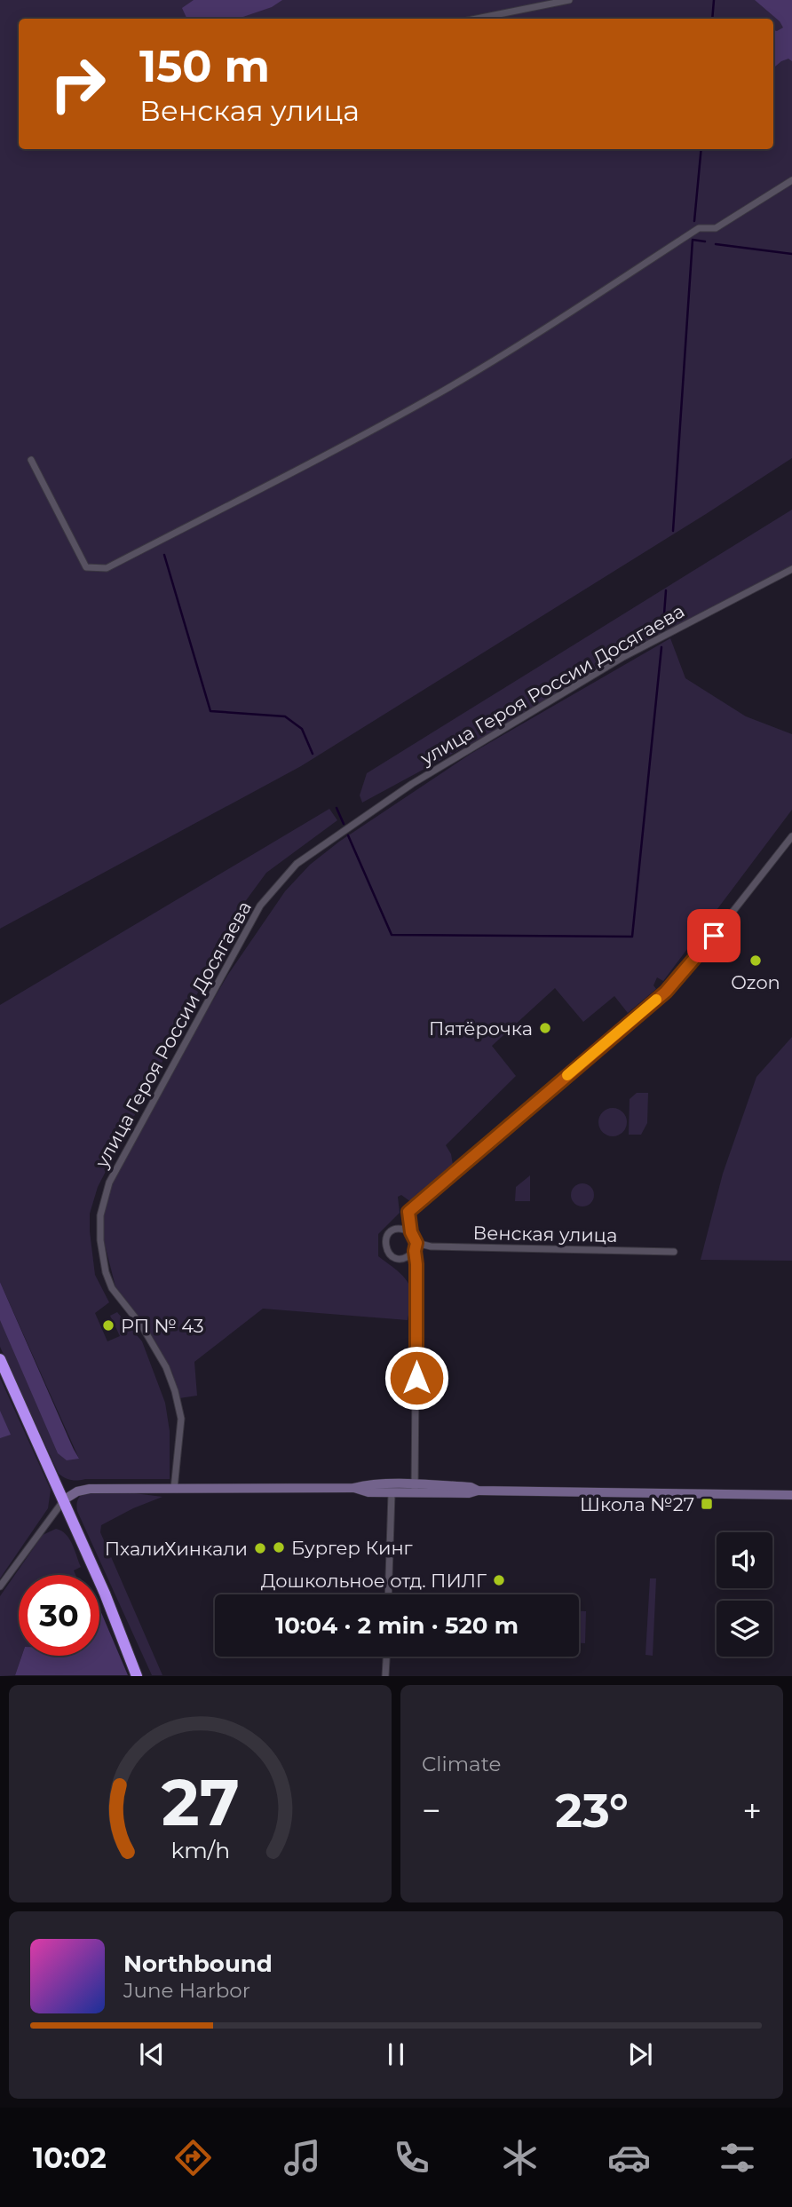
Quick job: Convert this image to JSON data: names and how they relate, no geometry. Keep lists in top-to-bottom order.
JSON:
{
  "streets": {
    "street": ["улица Героя России Досягаева", "Венская улица"]
  },
  "places": {
    "other": [
      "Ozon",
      "Пятёрочка",
      "РП № 43",
      "Бургер Кинг",
      "ПхалиХинкали",
      "Дошкольное отд. ПИЛГ"
    ],
    "transit": ["Школа №27"]
  },
  "page": {
    "turn": ["150 m", "Венская улица"],
    "limit": "30",
    "trip": "10:04 · 2 min · 520 m",
    "tile": "Climate",
    "heat": ["−", "23°", "+"],
    "song": ["Northbound", "June Harbor"],
    "tabs": "10:02",
    "gauge": ["27", "km/h"]
  }
}
